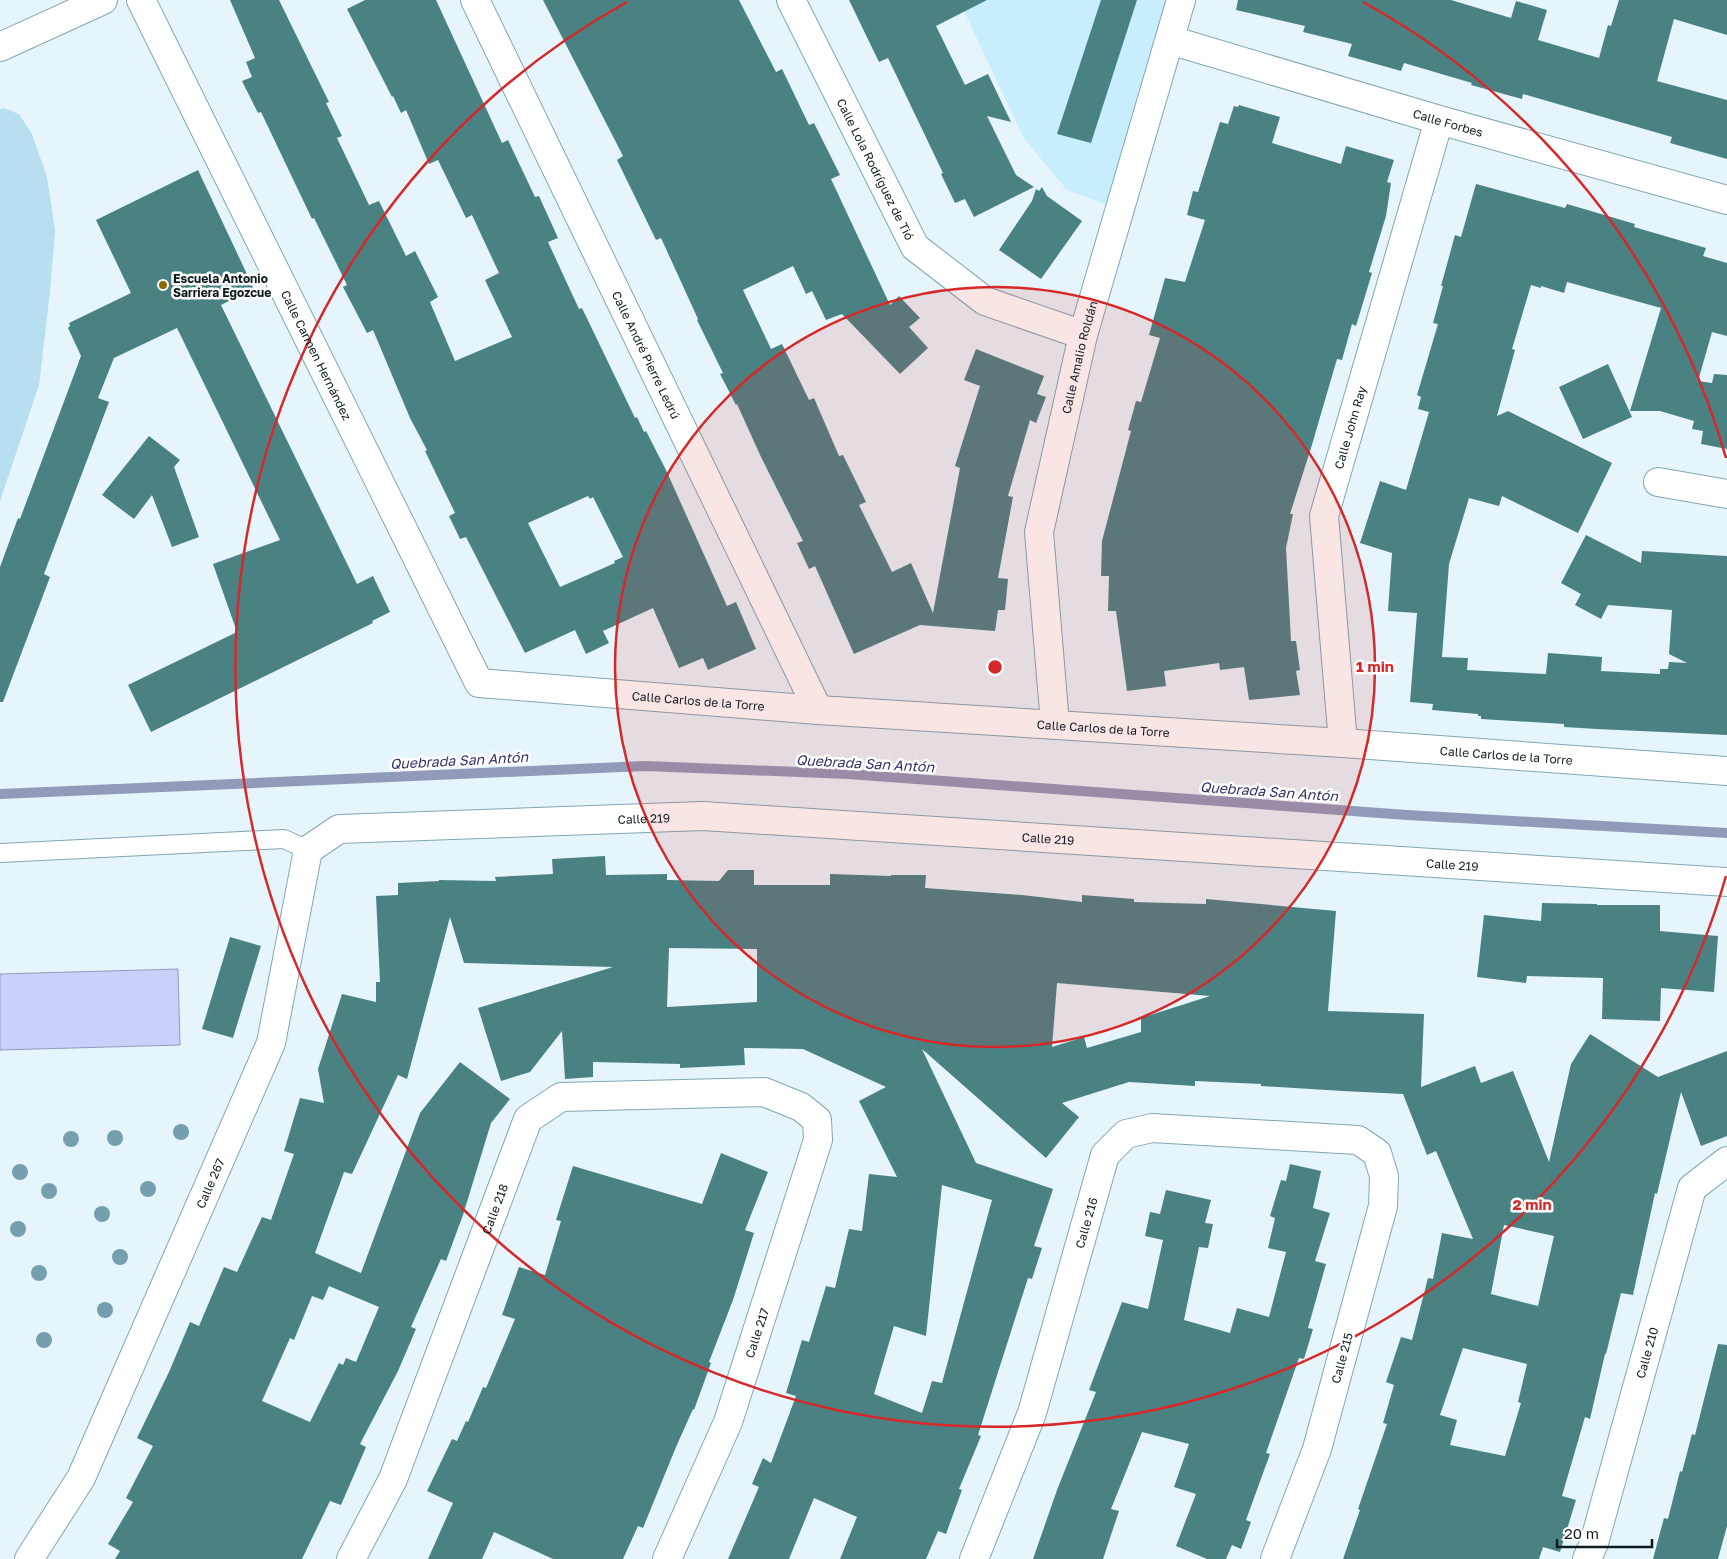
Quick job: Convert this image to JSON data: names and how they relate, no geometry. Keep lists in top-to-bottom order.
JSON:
{
  "streets": {
    "street": [
      "Calle Forbes",
      "Calle Lola Rodríguez de Tió",
      "Calle Carmen Hernández",
      "Calle André Pierre Ledrú",
      "Calle Amalio Roldán",
      "Calle John Ray",
      "Calle Carlos de la Torre",
      "Calle 219",
      "Calle 267",
      "Calle 218",
      "Calle 216",
      "Calle 217",
      "Calle 210",
      "Calle 215"
    ]
  },
  "crossings": [
    ["Calle Forbes", "Calle Amalio Roldán"],
    ["Calle Forbes", "Calle John Ray"],
    ["Calle Lola Rodríguez de Tió", "Calle Amalio Roldán"],
    ["Calle Carmen Hernández", "Calle Carlos de la Torre"],
    ["Calle André Pierre Ledrú", "Calle Carlos de la Torre"],
    ["Calle Amalio Roldán", "Calle Carlos de la Torre"],
    ["Calle John Ray", "Calle Carlos de la Torre"],
    ["Calle 219", "Calle 267"],
    ["Calle 218", "Calle 217"],
    ["Calle 216", "Calle 215"]
  ],
  "water": ["Quebrada San Antón"],
  "places": ["Escuela Antonio Sarriera Egozcue"],
  "scale_bar": "20 m",
  "rings": ["1 min", "2 min"]
}
